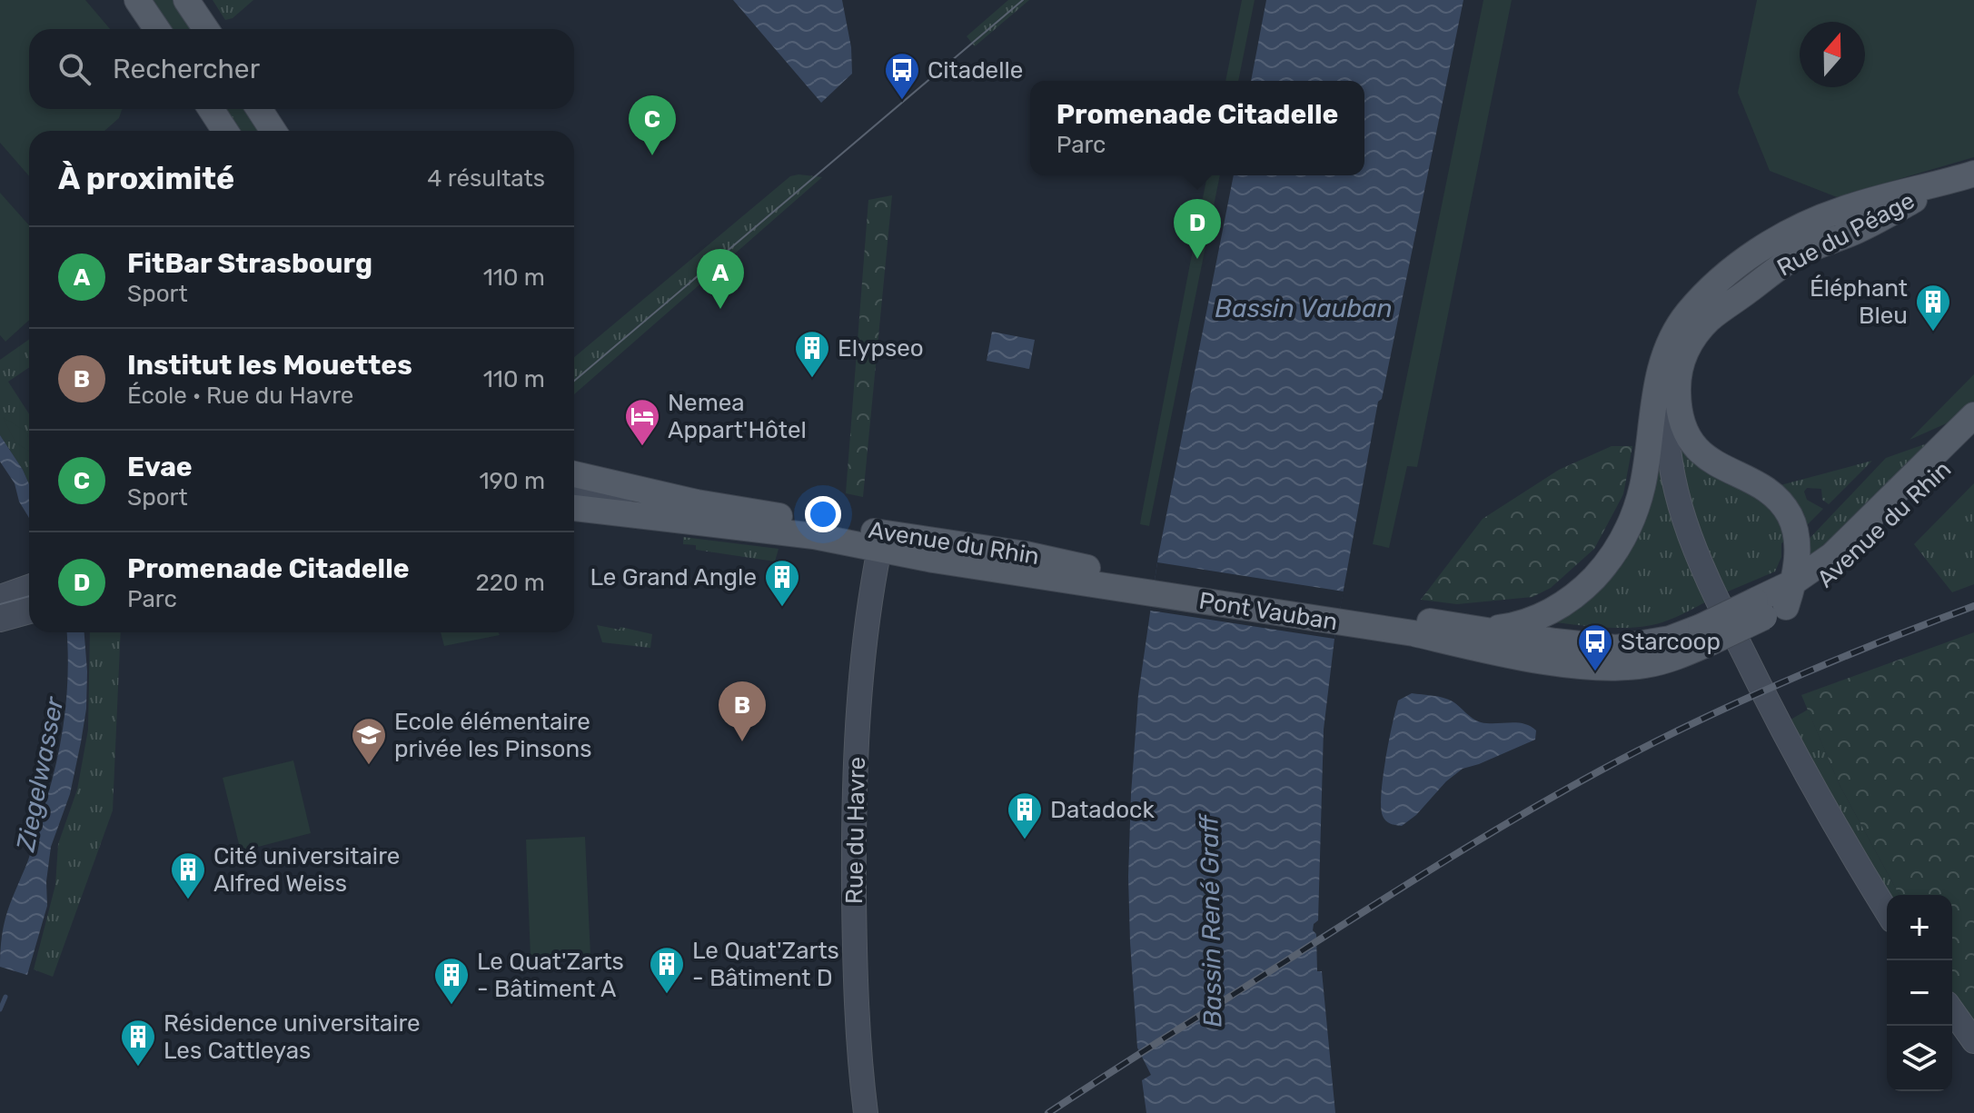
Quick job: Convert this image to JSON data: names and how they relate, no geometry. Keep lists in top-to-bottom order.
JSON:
{
  "streets": {
    "main road": [
      "Rue du Péage",
      "Avenue du Rhin",
      "Pont Vauban",
      "Rue du Havre"
    ]
  },
  "crossings": [
    ["Rue du Péage", "Avenue du Rhin"],
    ["Avenue du Rhin", "Pont Vauban"],
    ["Avenue du Rhin", "Rue du Havre"]
  ],
  "water": ["Bassin Vauban", "Ziegelwasser", "Bassin René Graff"],
  "places": {
    "bus stop": ["Citadelle", "Starcoop"],
    "building": [
      "Éléphant Bleu",
      "Elypseo",
      "Le Grand Angle",
      "Datadock",
      "Cité universitaire Alfred Weiss",
      "Le Quat'Zarts - Bâtiment D",
      "Le Quat'Zarts - Bâtiment A",
      "Résidence universitaire Les Cattleyas"
    ],
    "hotel": ["Nemea Appart'Hôtel"],
    "school or university": ["Ecole élémentaire privée les Pinsons"]
  },
  "north": "top",
  "page": {
    "search": "Rechercher",
    "popup": ["Promenade Citadelle", "Parc"],
    "pins": [
      "C",
      "D",
      "A",
      "B"
    ],
    "heading": ["À proximité", "4 résultats"],
    "list": [
      {
        "mark": "A",
        "name": "FitBar Strasbourg",
        "note": "Sport",
        "value": "110 m"
      },
      {
        "mark": "B",
        "name": "Institut les Mouettes",
        "note": "École · Rue du Havre",
        "value": "110 m"
      },
      {
        "mark": "C",
        "name": "Evae",
        "note": "Sport",
        "value": "190 m"
      },
      {
        "mark": "D",
        "name": "Promenade Citadelle",
        "note": "Parc",
        "value": "220 m"
      }
    ],
    "map_buttons": ["+", "−"]
  }
}
